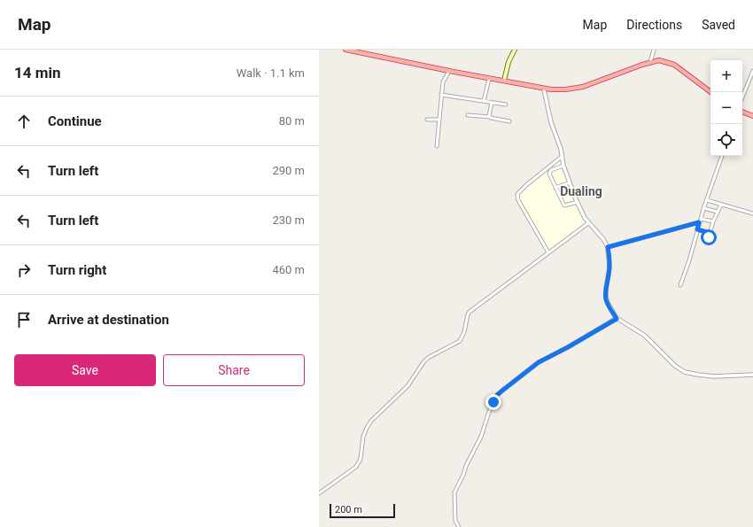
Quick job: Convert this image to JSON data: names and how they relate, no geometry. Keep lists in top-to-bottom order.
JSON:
{
  "districts": ["Dualing"],
  "scale_bar": "200 m",
  "page": {
    "header": "Map",
    "nav": ["Map", "Directions", "Saved"],
    "heading": ["14 min", "Walk · 1.1 km"],
    "map_buttons": ["+", "−"],
    "list": [
      ["Continue", "80 m"],
      ["Turn left", "290 m"],
      ["Turn left", "230 m"],
      ["Turn right", "460 m"],
      "Arrive at destination"
    ],
    "buttons": ["Save", "Share"],
    "scale": "200 m"
  }
}
